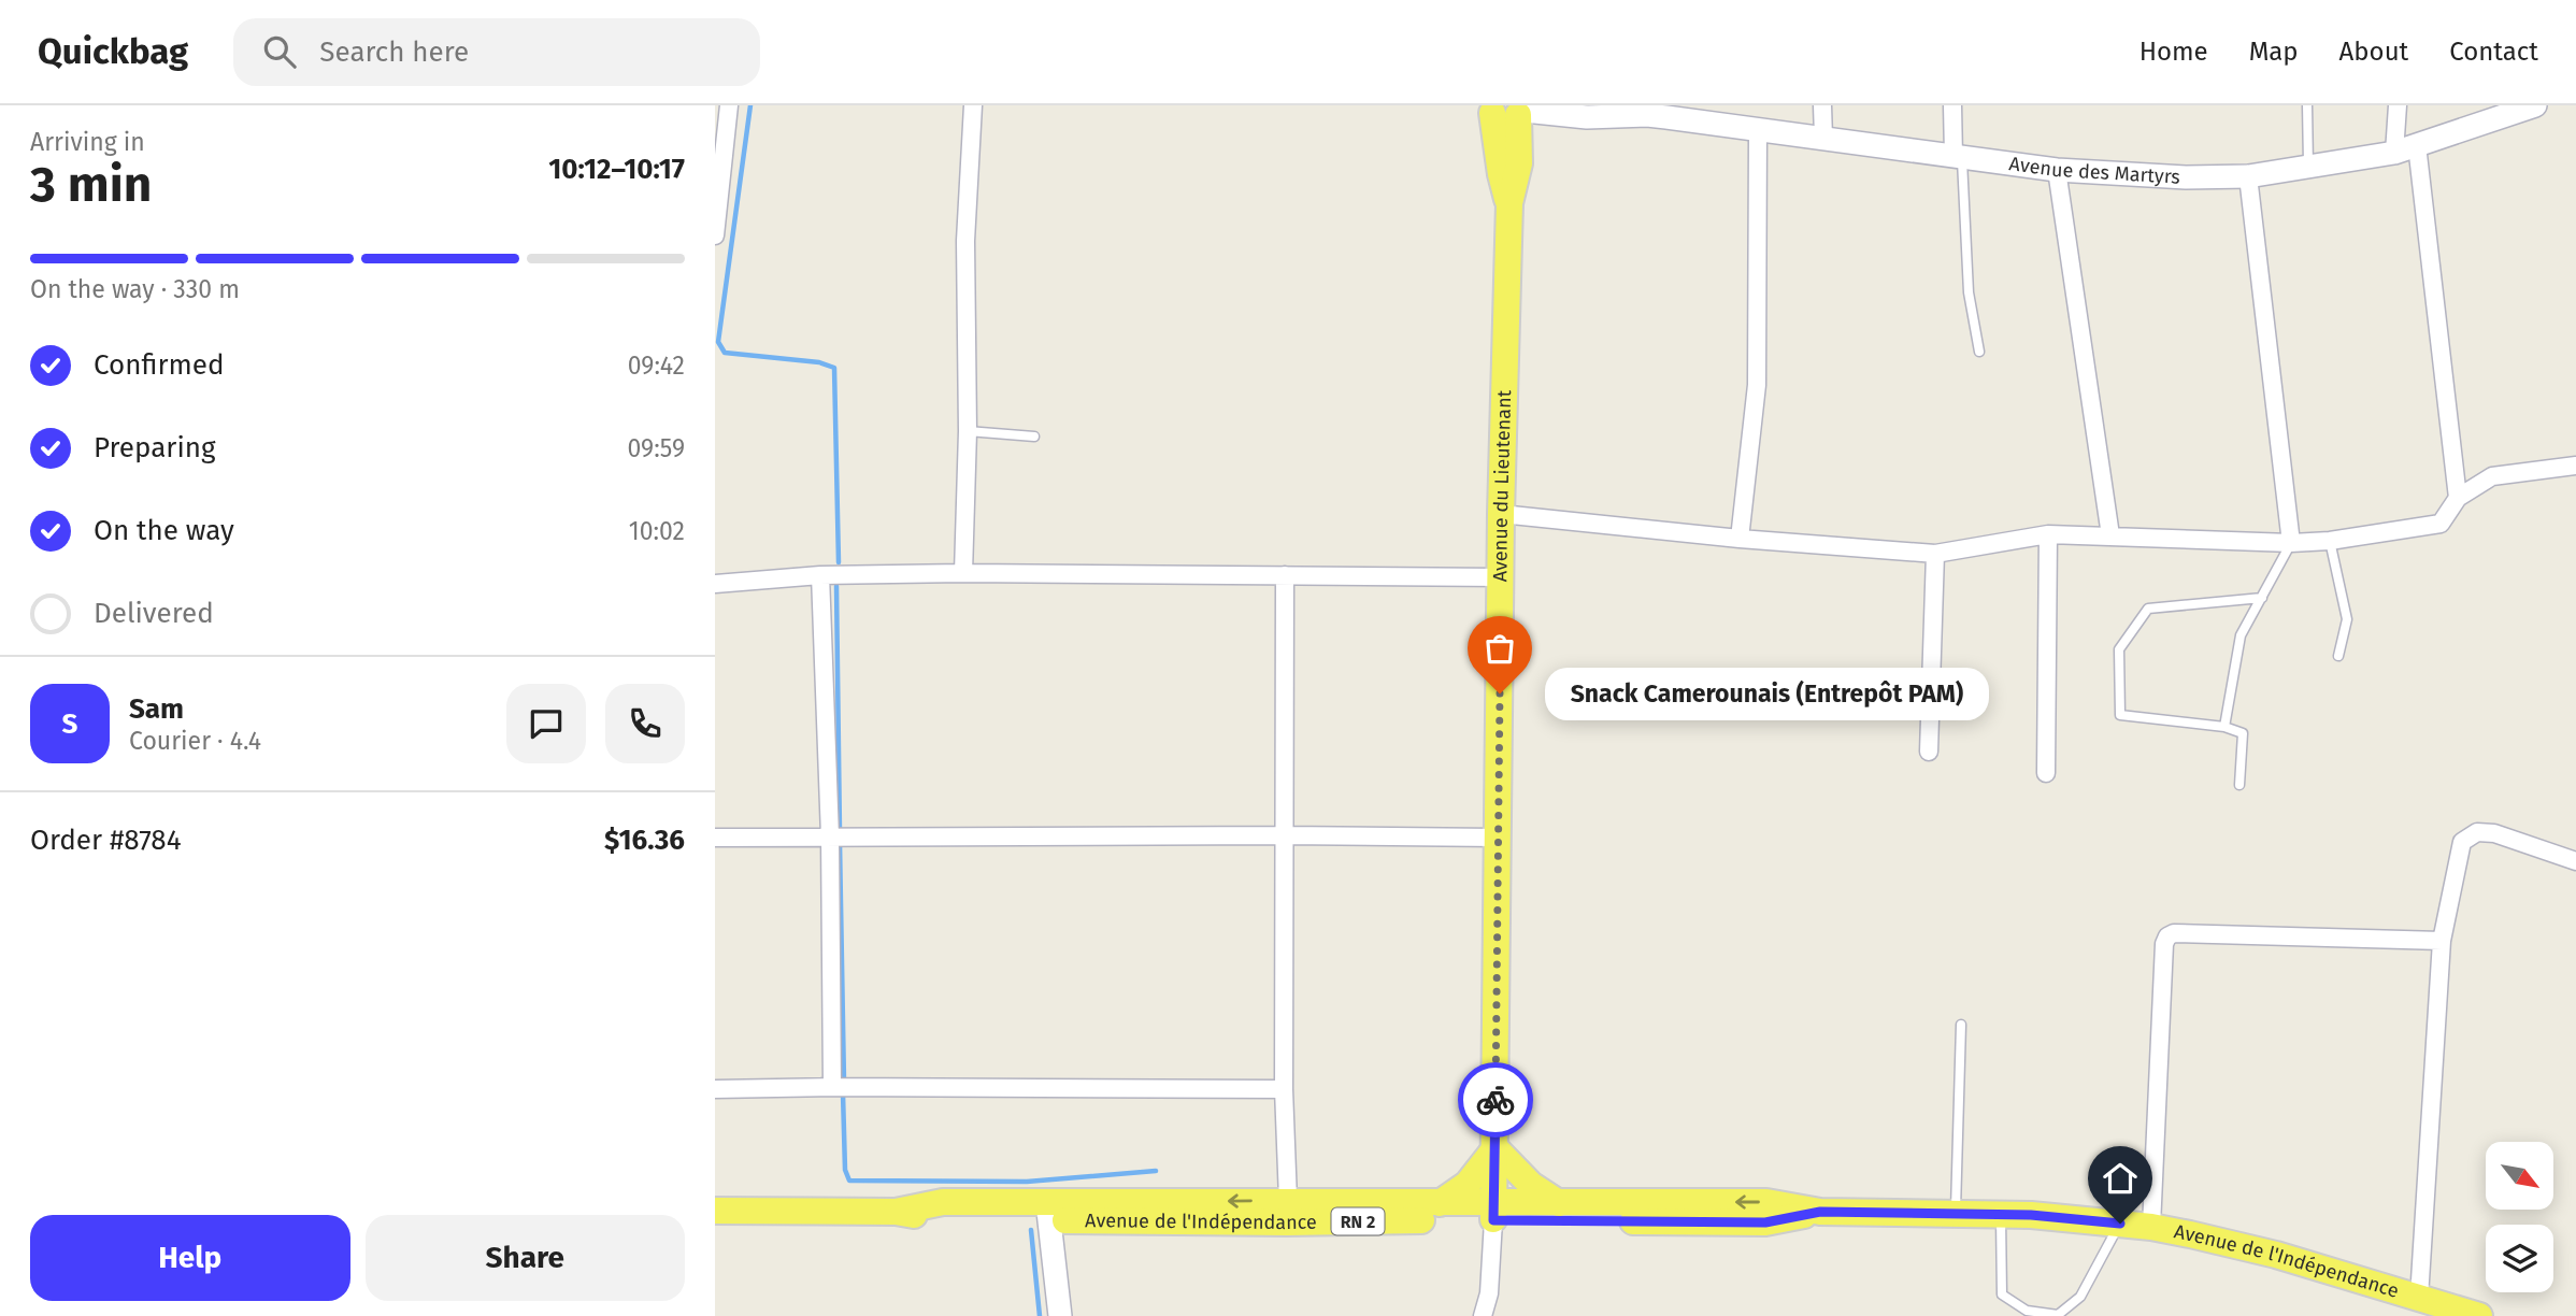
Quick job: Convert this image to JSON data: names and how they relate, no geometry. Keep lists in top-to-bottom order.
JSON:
{
  "streets": {
    "main road": [
      "Avenue des Martyrs",
      "Avenue du Lieutenant",
      "Avenue de l'Indépendance",
      "RN 2"
    ]
  },
  "crossings": [
    ["Avenue des Martyrs", "Avenue du Lieutenant"],
    ["Avenue du Lieutenant", "Avenue de l'Indépendance"]
  ],
  "places": ["Snack Camerounais (Entrepôt PAM)"],
  "north": "bottom right",
  "page": {
    "header": "Quickbag",
    "search": "Search here",
    "nav": [
      "Home",
      "Map",
      "About",
      "Contact"
    ],
    "heading": ["3 min", "Arriving in", "10:12–10:17"],
    "panel": [
      "Sam",
      "Courier · 4.4",
      "Order #8784",
      "$16.36"
    ],
    "bar": "On the way · 330 m",
    "list": [
      ["Confirmed", "09:42"],
      ["Preparing", "09:59"],
      ["On the way", "10:02"],
      "Delivered"
    ],
    "bubble": "Snack Camerounais (Entrepôt PAM)",
    "round": "S",
    "buttons": ["Help", "Share"]
  }
}
